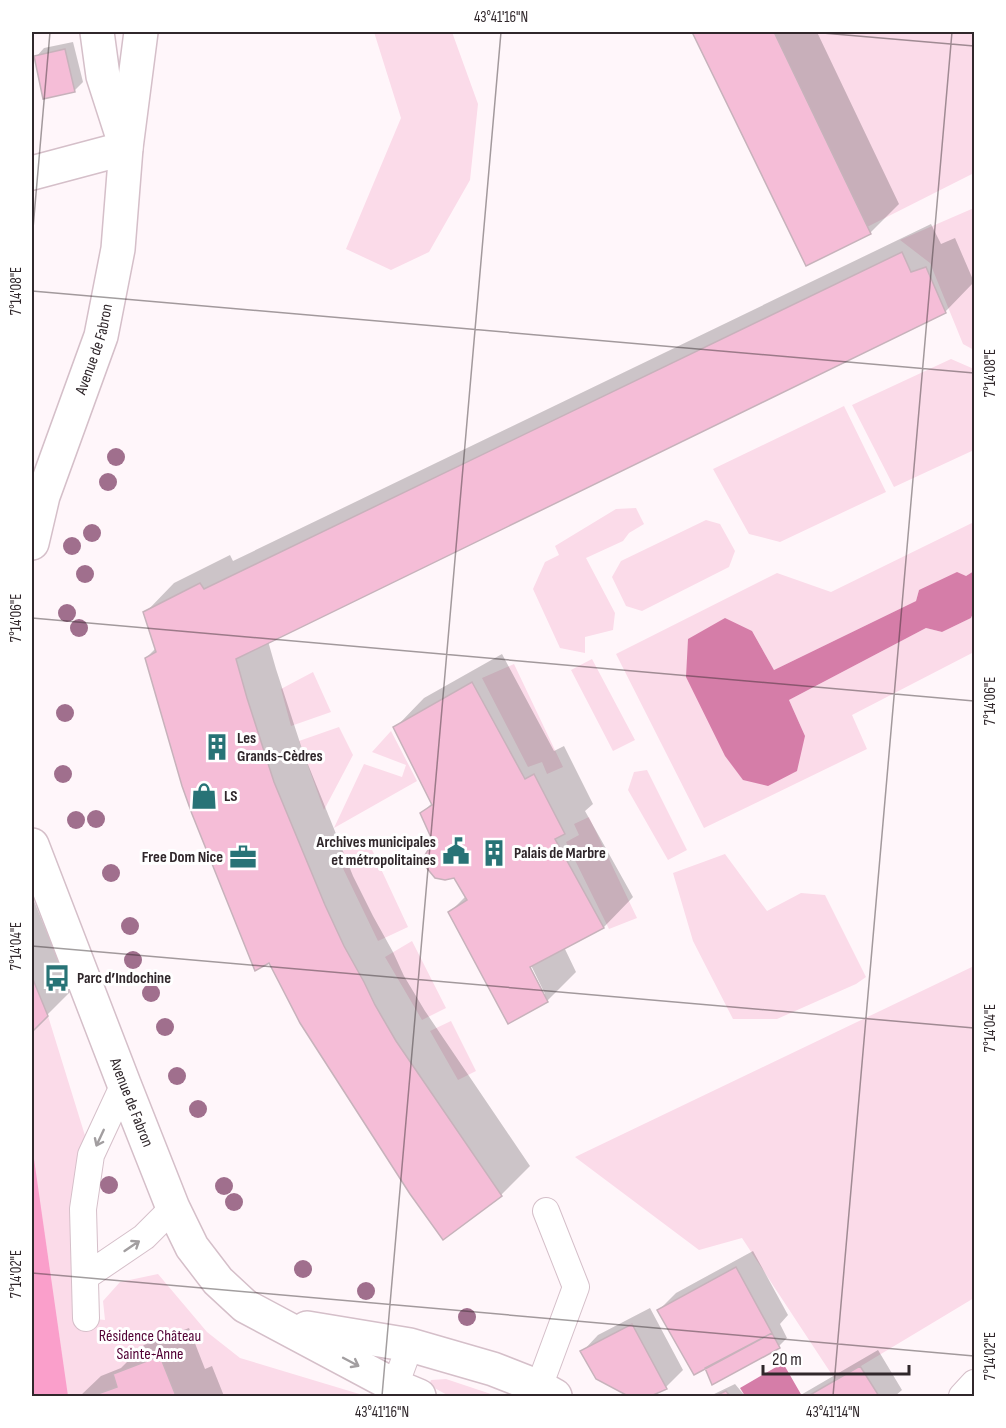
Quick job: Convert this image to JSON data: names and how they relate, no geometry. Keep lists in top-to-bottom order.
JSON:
{
  "streets": {
    "street": ["Avenue de Fabron"]
  },
  "parks": ["Résidence Château Sainte-Anne"],
  "places": {
    "building": ["Les Grands-Cèdres", "Palais de Marbre"],
    "shop": ["LS"],
    "public building": ["Archives municipales et métropolitaines"],
    "office": ["Free Dom Nice"],
    "bus stop": ["Parc d’Indochine"]
  },
  "scale_bar": "20 m",
  "coordinates": [
    "43°41'16\"N",
    "7°14'08\"E",
    "7°14'06\"E",
    "7°14'04\"E",
    "7°14'02\"E",
    "43°41'14\"N"
  ]
}
